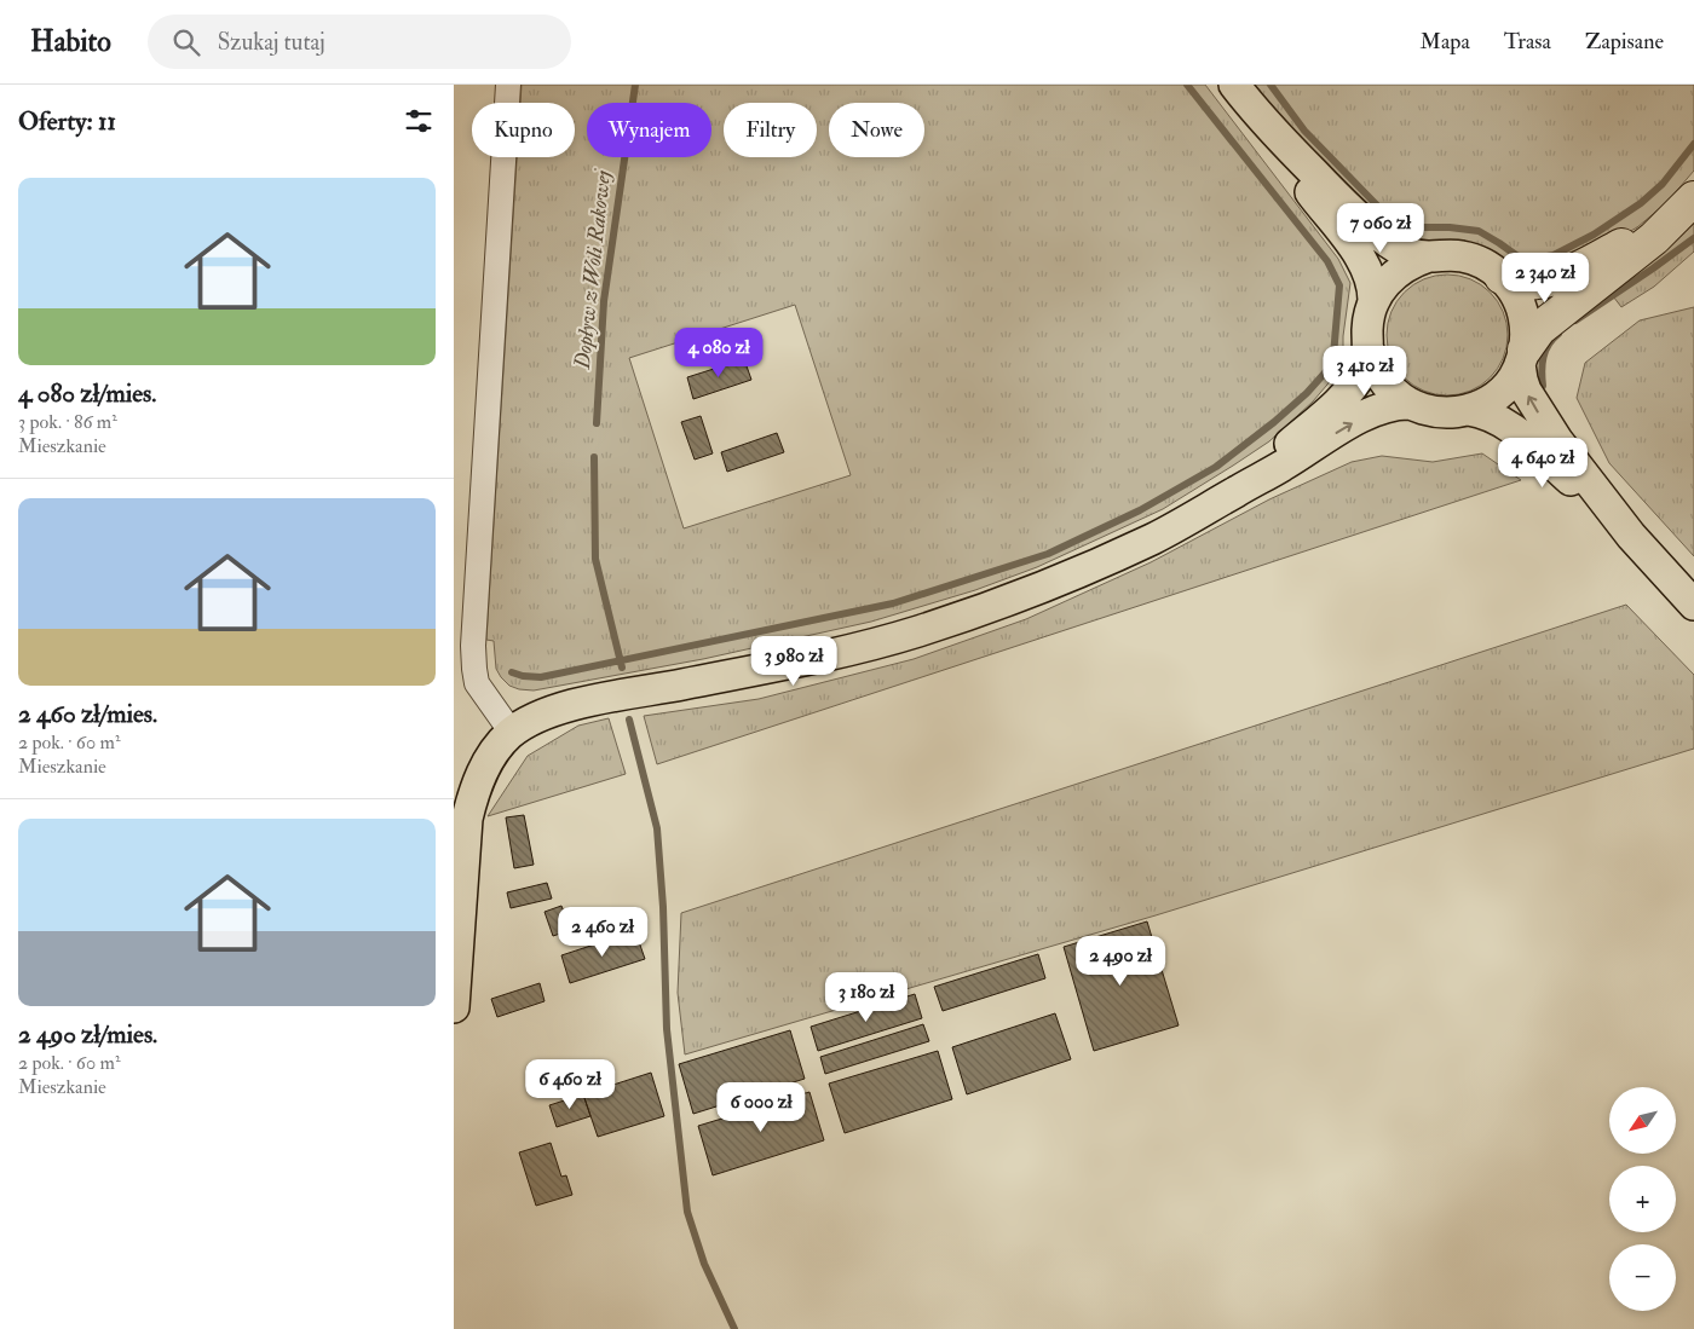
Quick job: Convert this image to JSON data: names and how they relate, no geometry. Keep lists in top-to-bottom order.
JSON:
{
  "water": ["Dopływ z Woli Rakowej"],
  "north": "bottom left",
  "page": {
    "header": "Habito",
    "search": "Szukaj tutaj",
    "nav": ["Mapa", "Trasa", "Zapisane"],
    "heading": "Oferty: 11",
    "chip": [
      "Kupno",
      "Wynajem",
      "Filtry",
      "Nowe"
    ],
    "list": [
      {
        "name": "4 080 zł/mies.",
        "note": "3 pok. · 86 m² · Mieszkanie"
      },
      {
        "name": "2 460 zł/mies.",
        "note": "2 pok. · 60 m² · Mieszkanie"
      },
      {
        "name": "2 490 zł/mies.",
        "note": "2 pok. · 60 m² · Mieszkanie"
      }
    ],
    "price": [
      "7 060 zł",
      "2 340 zł",
      "4 080 zł",
      "3 410 zł",
      "4 640 zł",
      "3 980 zł",
      "2 460 zł",
      "2 490 zł",
      "3 180 zł",
      "6 460 zł",
      "6 000 zł"
    ],
    "map_buttons": ["+", "−"]
  }
}
